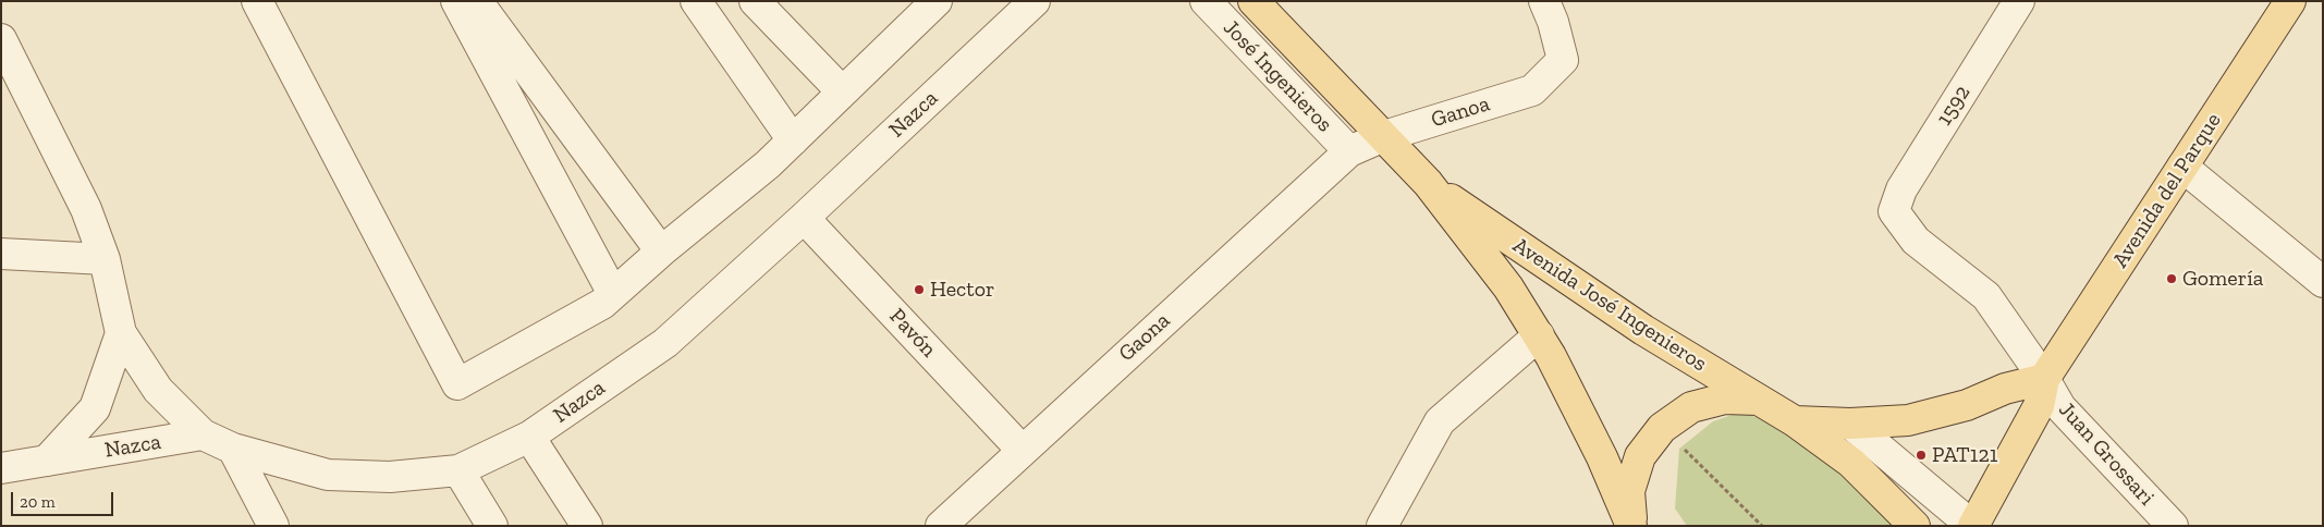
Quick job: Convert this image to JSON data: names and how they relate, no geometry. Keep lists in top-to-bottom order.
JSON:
{
  "streets": {
    "main road": ["Avenida del Parque", "Avenida José Ingenieros"],
    "street": [
      "José Ingenieros",
      "1592",
      "Ganoa",
      "Nazca",
      "Pavón",
      "Gaona",
      "Juan Grossari"
    ]
  },
  "crossings": [
    ["José Ingenieros", "Ganoa"],
    ["José Ingenieros", "Gaona"],
    ["1592", "Juan Grossari"],
    ["Ganoa", "Avenida José Ingenieros"],
    ["Ganoa", "Gaona"],
    ["Nazca", "Pavón"],
    ["Avenida del Parque", "Avenida José Ingenieros"],
    ["Avenida del Parque", "Juan Grossari"],
    ["Avenida José Ingenieros", "Juan Grossari"],
    ["Pavón", "Gaona"]
  ],
  "places": ["Gomería", "Hector", "PAT121"],
  "scale_bar": "20 m"
}
